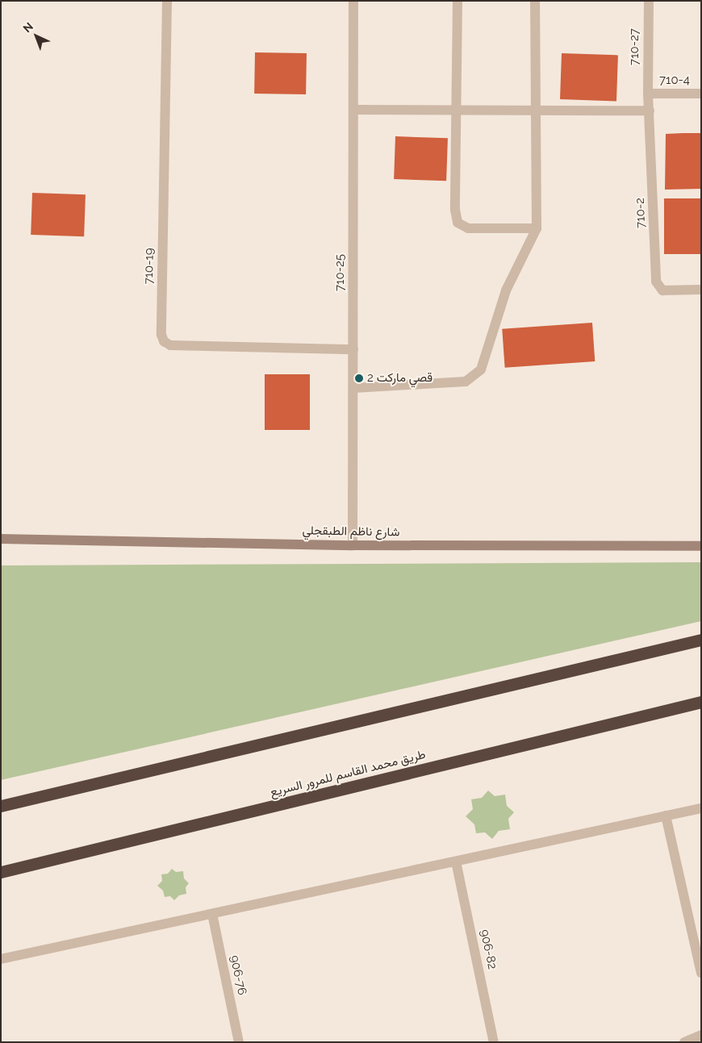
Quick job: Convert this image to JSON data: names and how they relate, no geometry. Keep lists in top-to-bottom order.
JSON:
{
  "streets": {
    "highway": ["طريق محمد القاسم للمرور السريع"],
    "street": [
      "710-27",
      "710-4",
      "710-2",
      "710-19",
      "710-25",
      "شارع ناظم الطبقجلي",
      "906-82",
      "906-76"
    ]
  },
  "crossings": [
    ["710-27", "710-4"],
    ["710-27", "710-2"],
    ["710-4", "710-2"],
    ["710-19", "710-25"],
    ["710-25", "شارع ناظم الطبقجلي"]
  ],
  "places": ["قصي ماركت 2"],
  "north": "top left"
}
